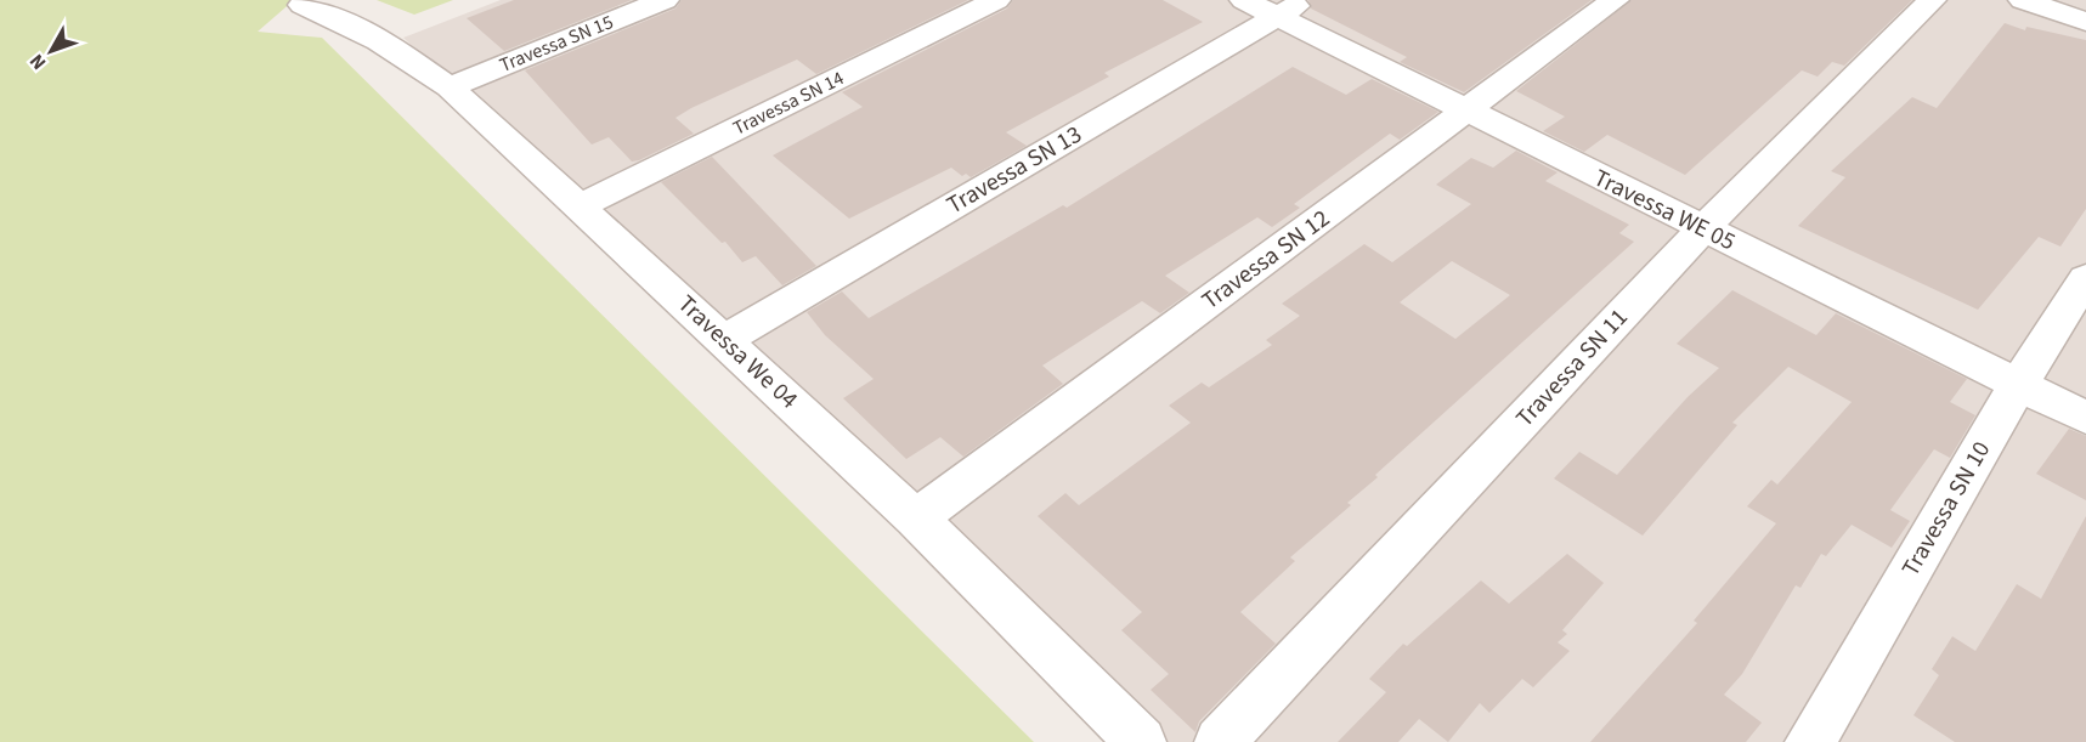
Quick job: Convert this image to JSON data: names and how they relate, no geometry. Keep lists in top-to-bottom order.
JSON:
{
  "streets": {
    "street": [
      "Travessa SN 15",
      "Travessa SN 14",
      "Travessa SN 13",
      "Travessa WE 05",
      "Travessa SN 12",
      "Travessa We 04",
      "Travessa SN 11",
      "Travessa SN 10"
    ]
  },
  "crossings": [
    ["Travessa SN 15", "Travessa We 04"],
    ["Travessa SN 14", "Travessa We 04"],
    ["Travessa SN 13", "Travessa WE 05"],
    ["Travessa SN 13", "Travessa We 04"],
    ["Travessa WE 05", "Travessa SN 12"],
    ["Travessa WE 05", "Travessa SN 11"],
    ["Travessa WE 05", "Travessa SN 10"],
    ["Travessa SN 12", "Travessa We 04"]
  ],
  "north": "bottom left"
}
